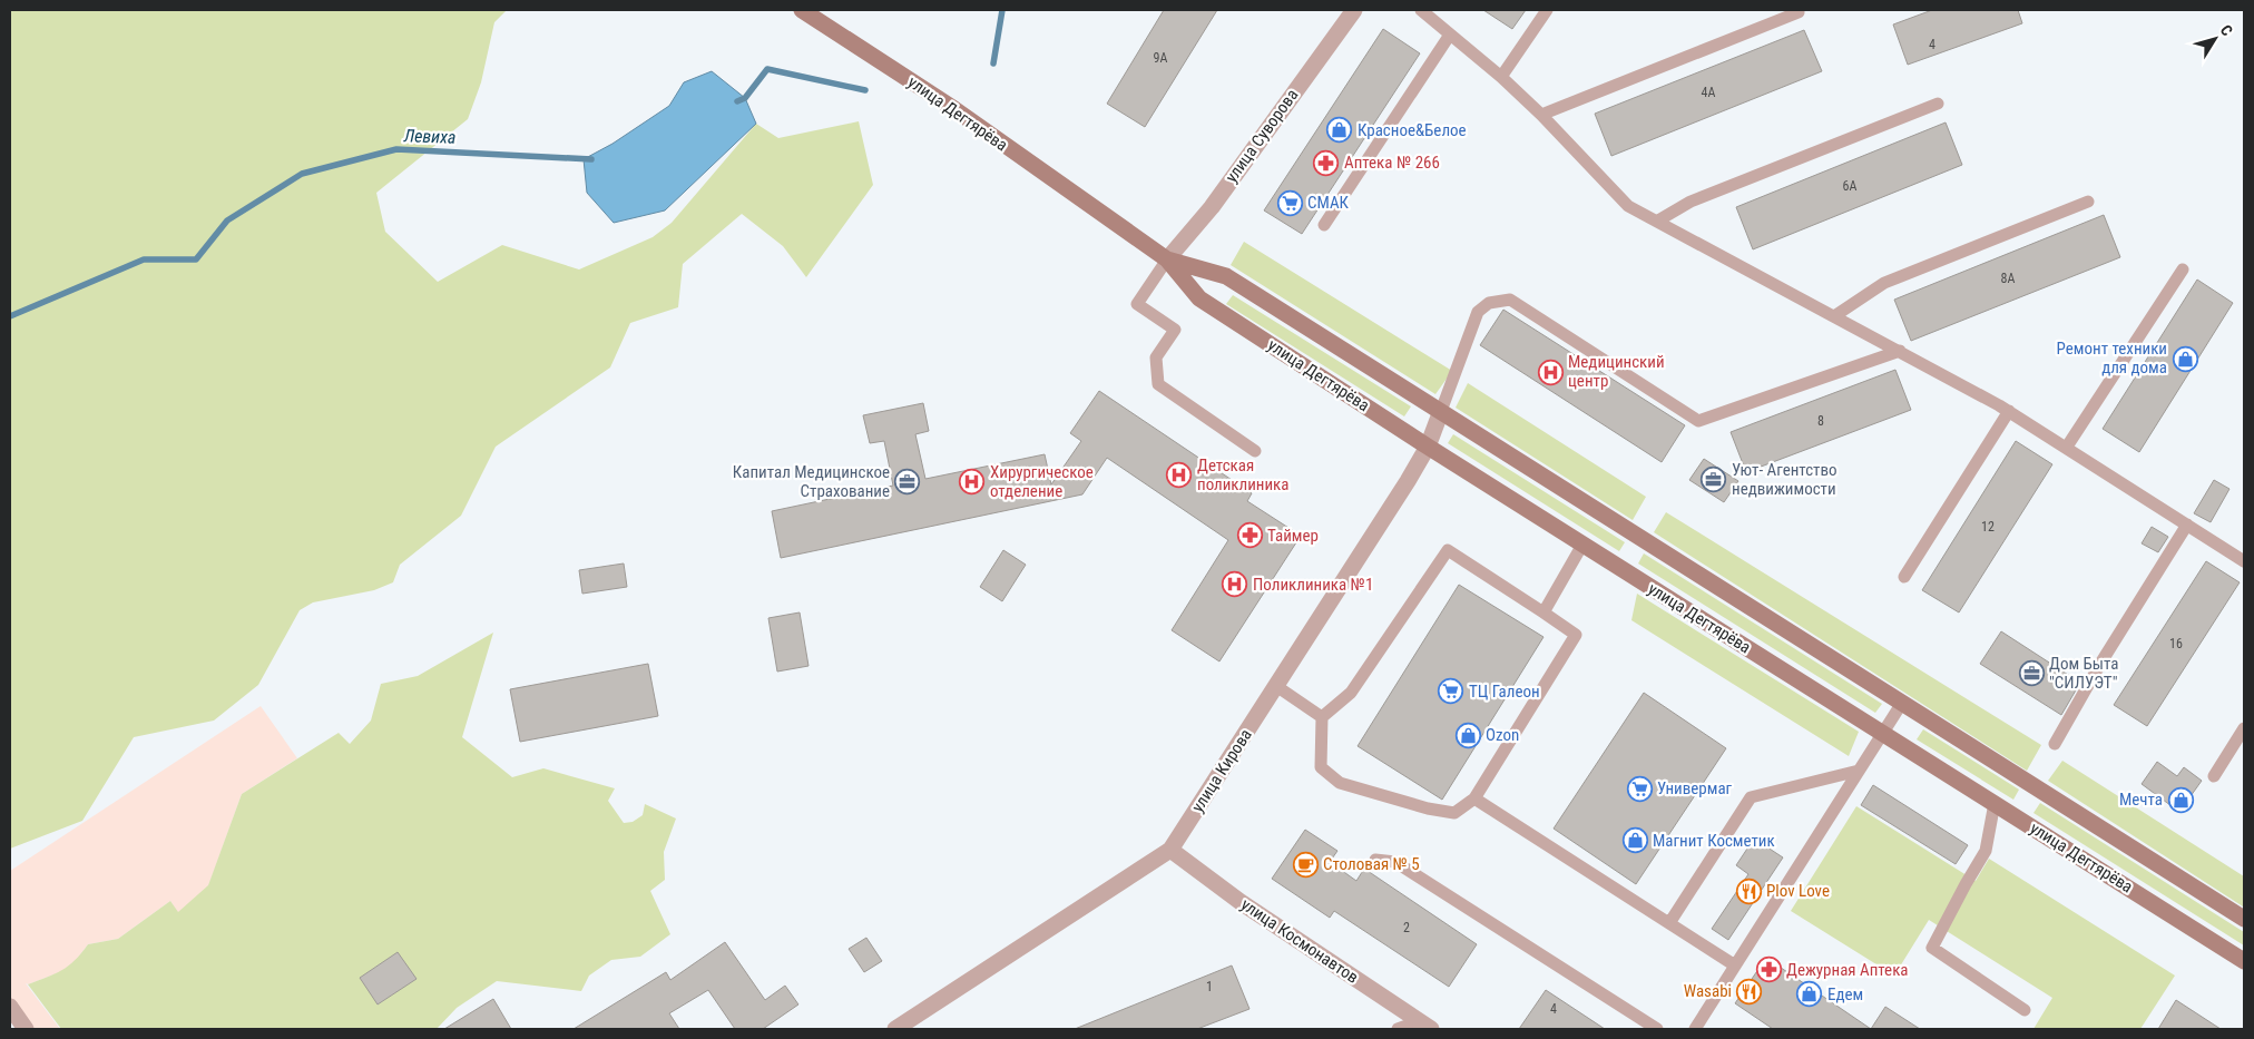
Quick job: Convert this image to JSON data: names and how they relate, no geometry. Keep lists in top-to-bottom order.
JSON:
{
  "streets": {
    "main road": ["улица Дегтярёва"],
    "street": ["улица Суворова", "улица Кирова", "улица Космонавтов"]
  },
  "crossings": [
    ["улица Дегтярёва", "улица Суворова"],
    ["улица Дегтярёва", "улица Кирова"],
    ["улица Кирова", "улица Космонавтов"]
  ],
  "water": ["Левиха"],
  "places": {
    "shop": [
      "Красное&Белое",
      "Ремонт техники для дома",
      "Ozon",
      "Мечта",
      "Магнит Косметик",
      "Едем"
    ],
    "pharmacy": ["Аптека № 266", "Таймер", "Дежурная Аптека"],
    "supermarket": ["СМАК", "ТЦ Галеон", "Универмаг"],
    "hospital": [
      "Медицинский центр",
      "Детская поликлиника",
      "Хирургическое отделение",
      "Поликлиника №1"
    ],
    "office": ["Уют- Агентство недвижимости", "Капитал Медицинское Страхование", "Дом Быта \"СИЛУЭТ\""],
    "cafe": ["Столовая № 5"],
    "restaurant": ["Plov Love", "Wasabi"]
  },
  "house_numbers": [
    "4",
    "9А",
    "4А",
    "6А",
    "8А",
    "8",
    "12",
    "16",
    "2",
    "1",
    "4"
  ],
  "north": "top right"
}
